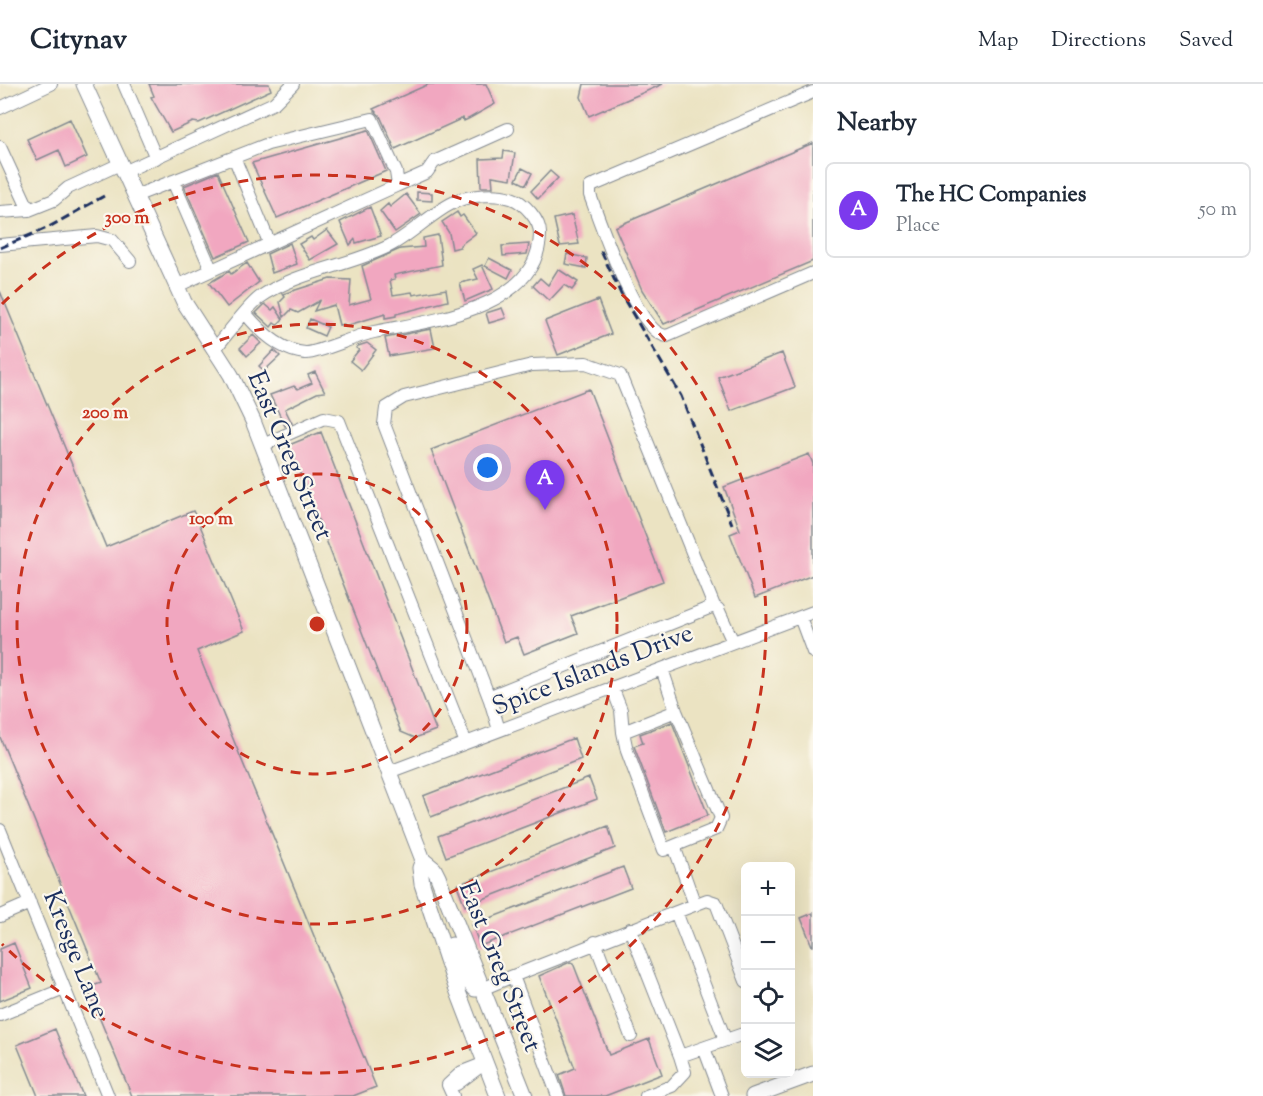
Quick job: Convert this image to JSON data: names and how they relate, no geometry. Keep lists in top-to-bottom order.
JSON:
{
  "streets": {
    "main road": ["East Greg Street"],
    "street": ["Spice Islands Drive", "Kresge Lane"]
  },
  "crossings": [
    ["East Greg Street", "Spice Islands Drive"]
  ],
  "page": {
    "header": "Citynav",
    "nav": ["Map", "Directions", "Saved"],
    "heading": "Nearby",
    "list": [
      {
        "mark": "A",
        "name": "The HC Companies",
        "note": "Place",
        "value": "50 m"
      }
    ],
    "pins": "A",
    "map_buttons": ["+", "−"]
  },
  "rings": ["300 m", "200 m", "100 m"]
}
